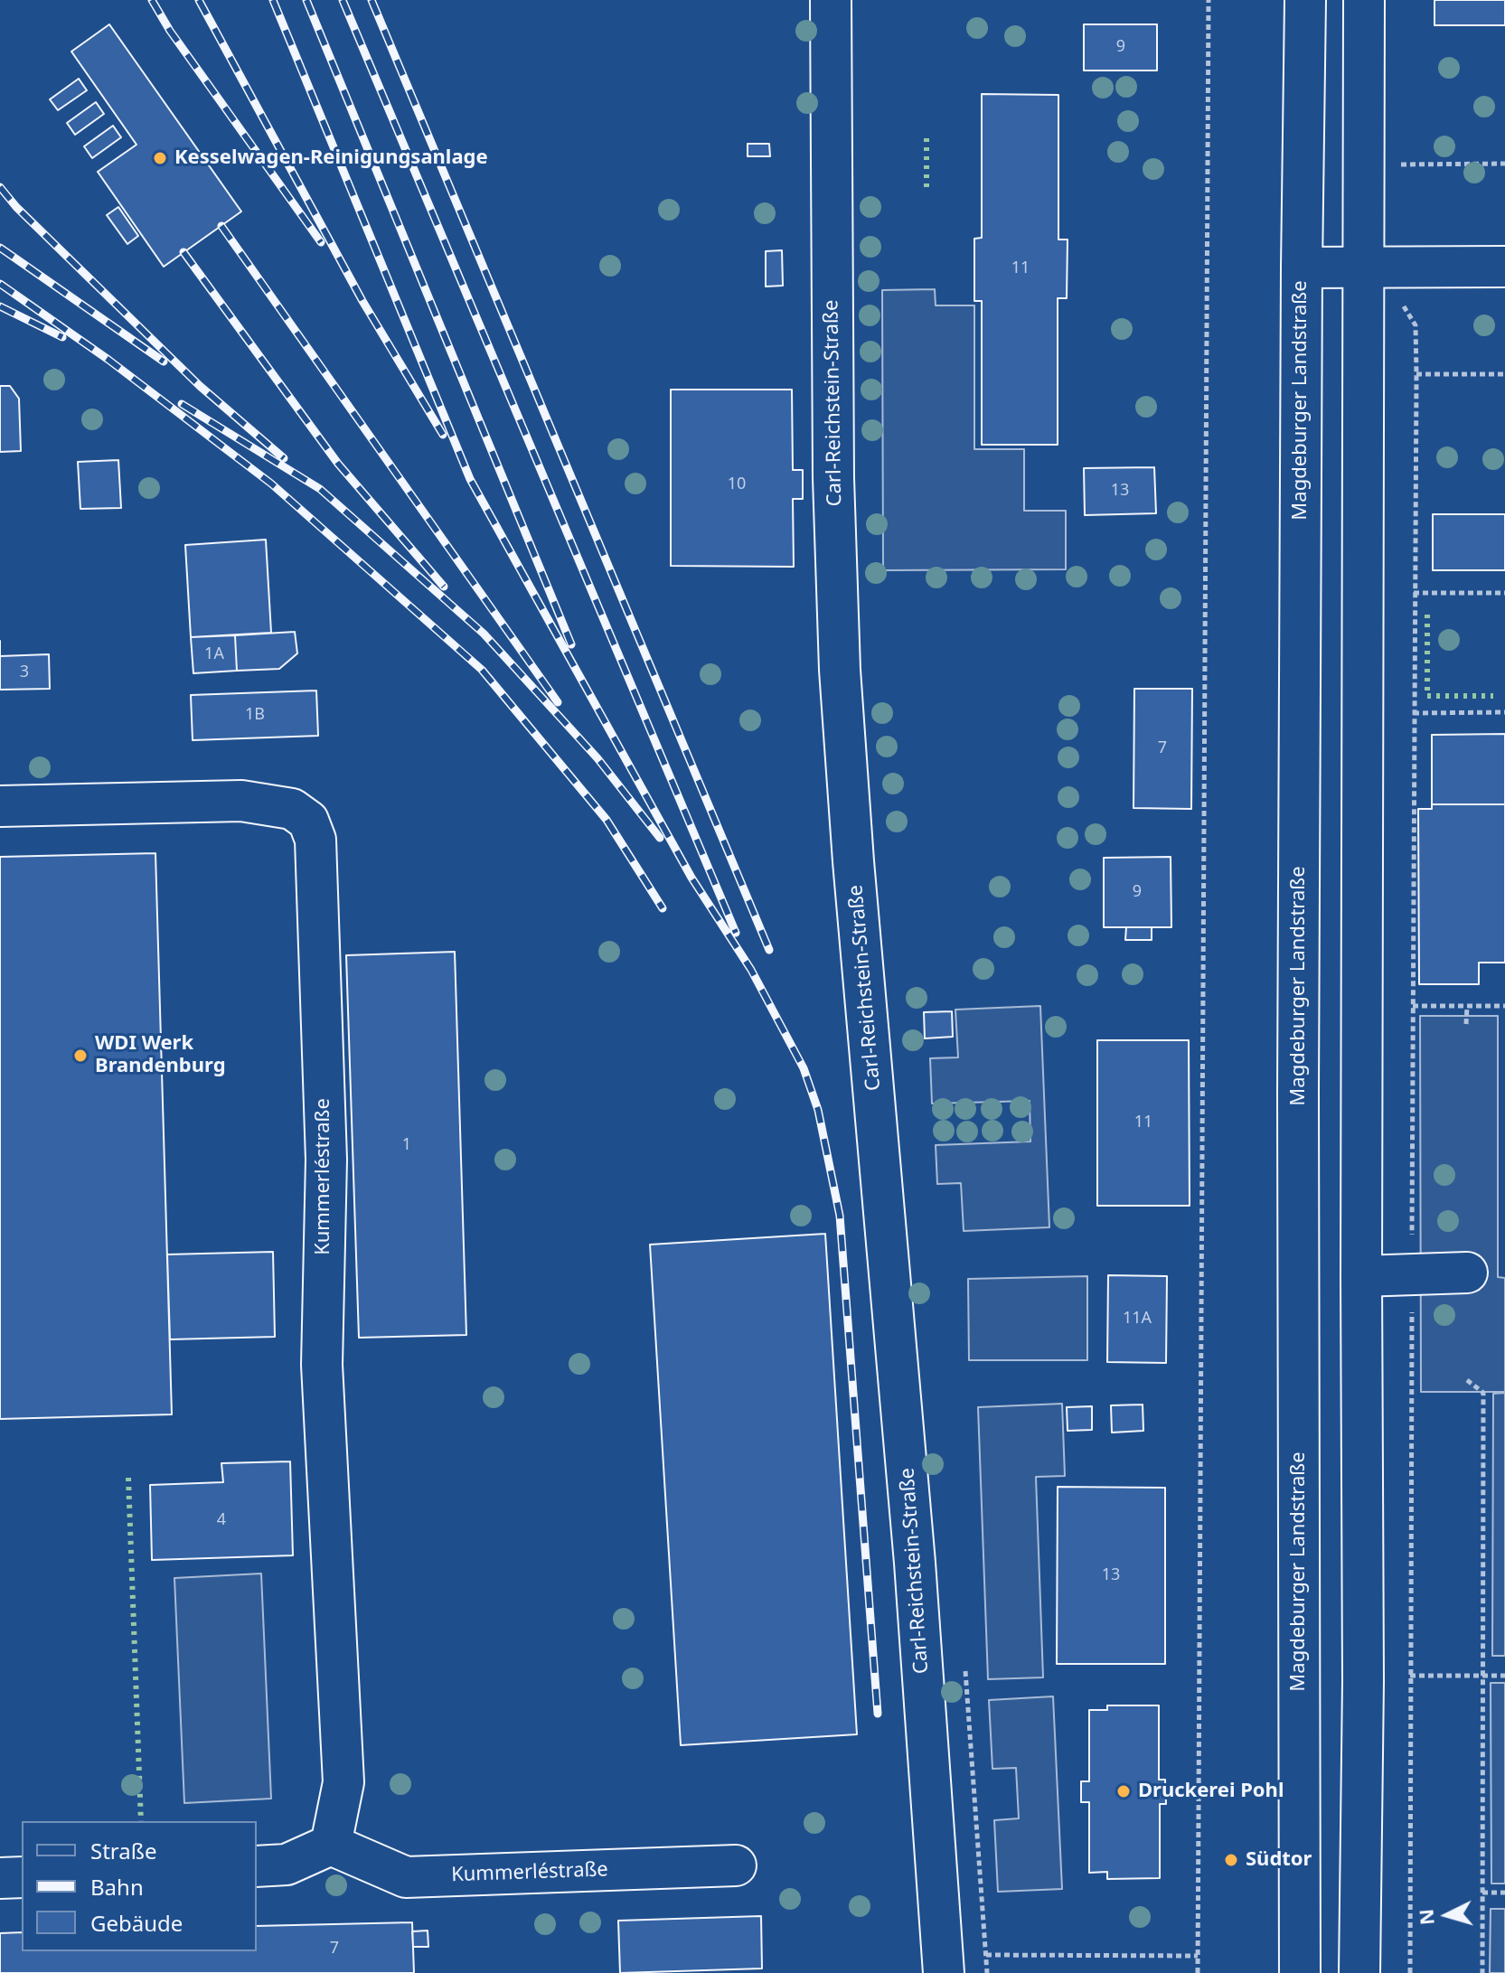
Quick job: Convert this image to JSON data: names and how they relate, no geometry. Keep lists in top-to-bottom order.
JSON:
{
  "streets": {
    "main road": ["Magdeburger Landstraße", "Carl-Reichstein-Straße", "Kummerléstraße"]
  },
  "places": [
    "Kesselwagen-Reinigungsanlage",
    "WDI Werk Brandenburg",
    "Druckerei Pohl",
    "Südtor"
  ],
  "house_numbers": [
    "9",
    "11",
    "10",
    "13",
    "1A",
    "3",
    "1B",
    "7",
    "9",
    "11",
    "1",
    "11A",
    "4",
    "13",
    "7"
  ],
  "legend": ["Straße", "Bahn", "Gebäude"],
  "north": "left"
}
